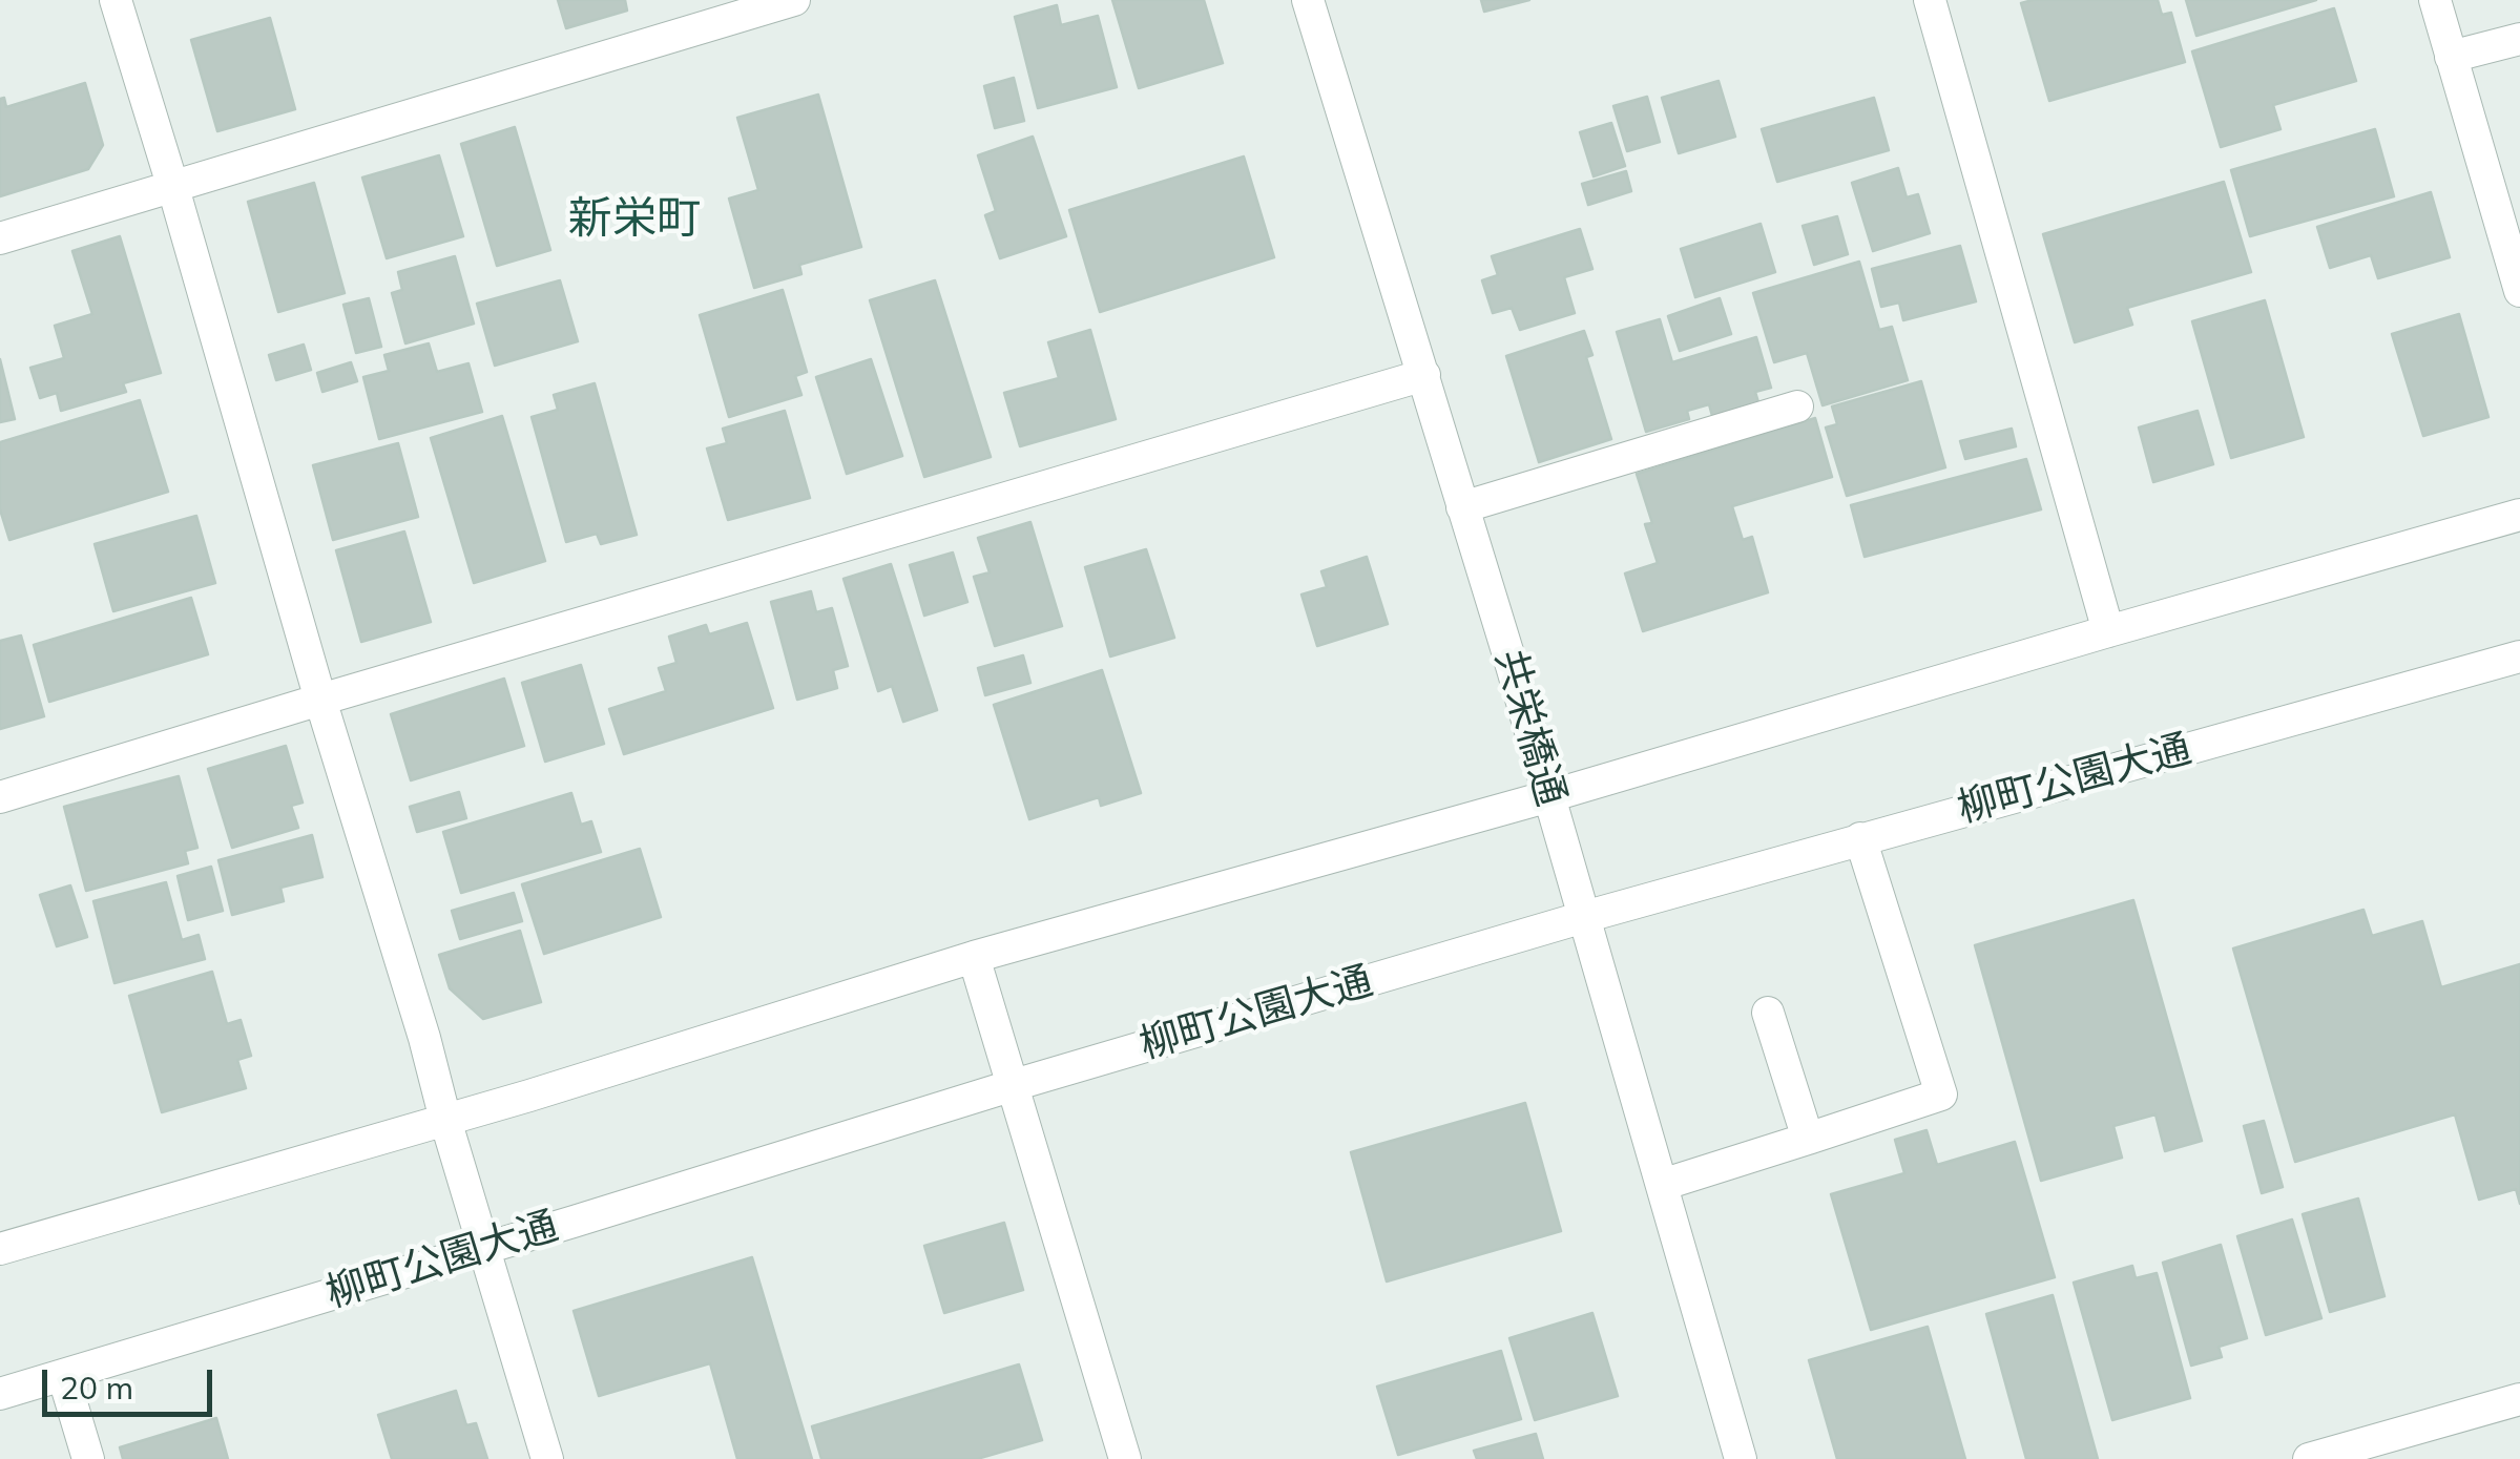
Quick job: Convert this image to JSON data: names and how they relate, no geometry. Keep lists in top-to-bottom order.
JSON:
{
  "streets": {
    "street": ["共栄橋通", "柳町公園大通"]
  },
  "crossings": [
    ["共栄橋通", "柳町公園大通"]
  ],
  "districts": ["新栄町"],
  "scale_bar": "20 m"
}
